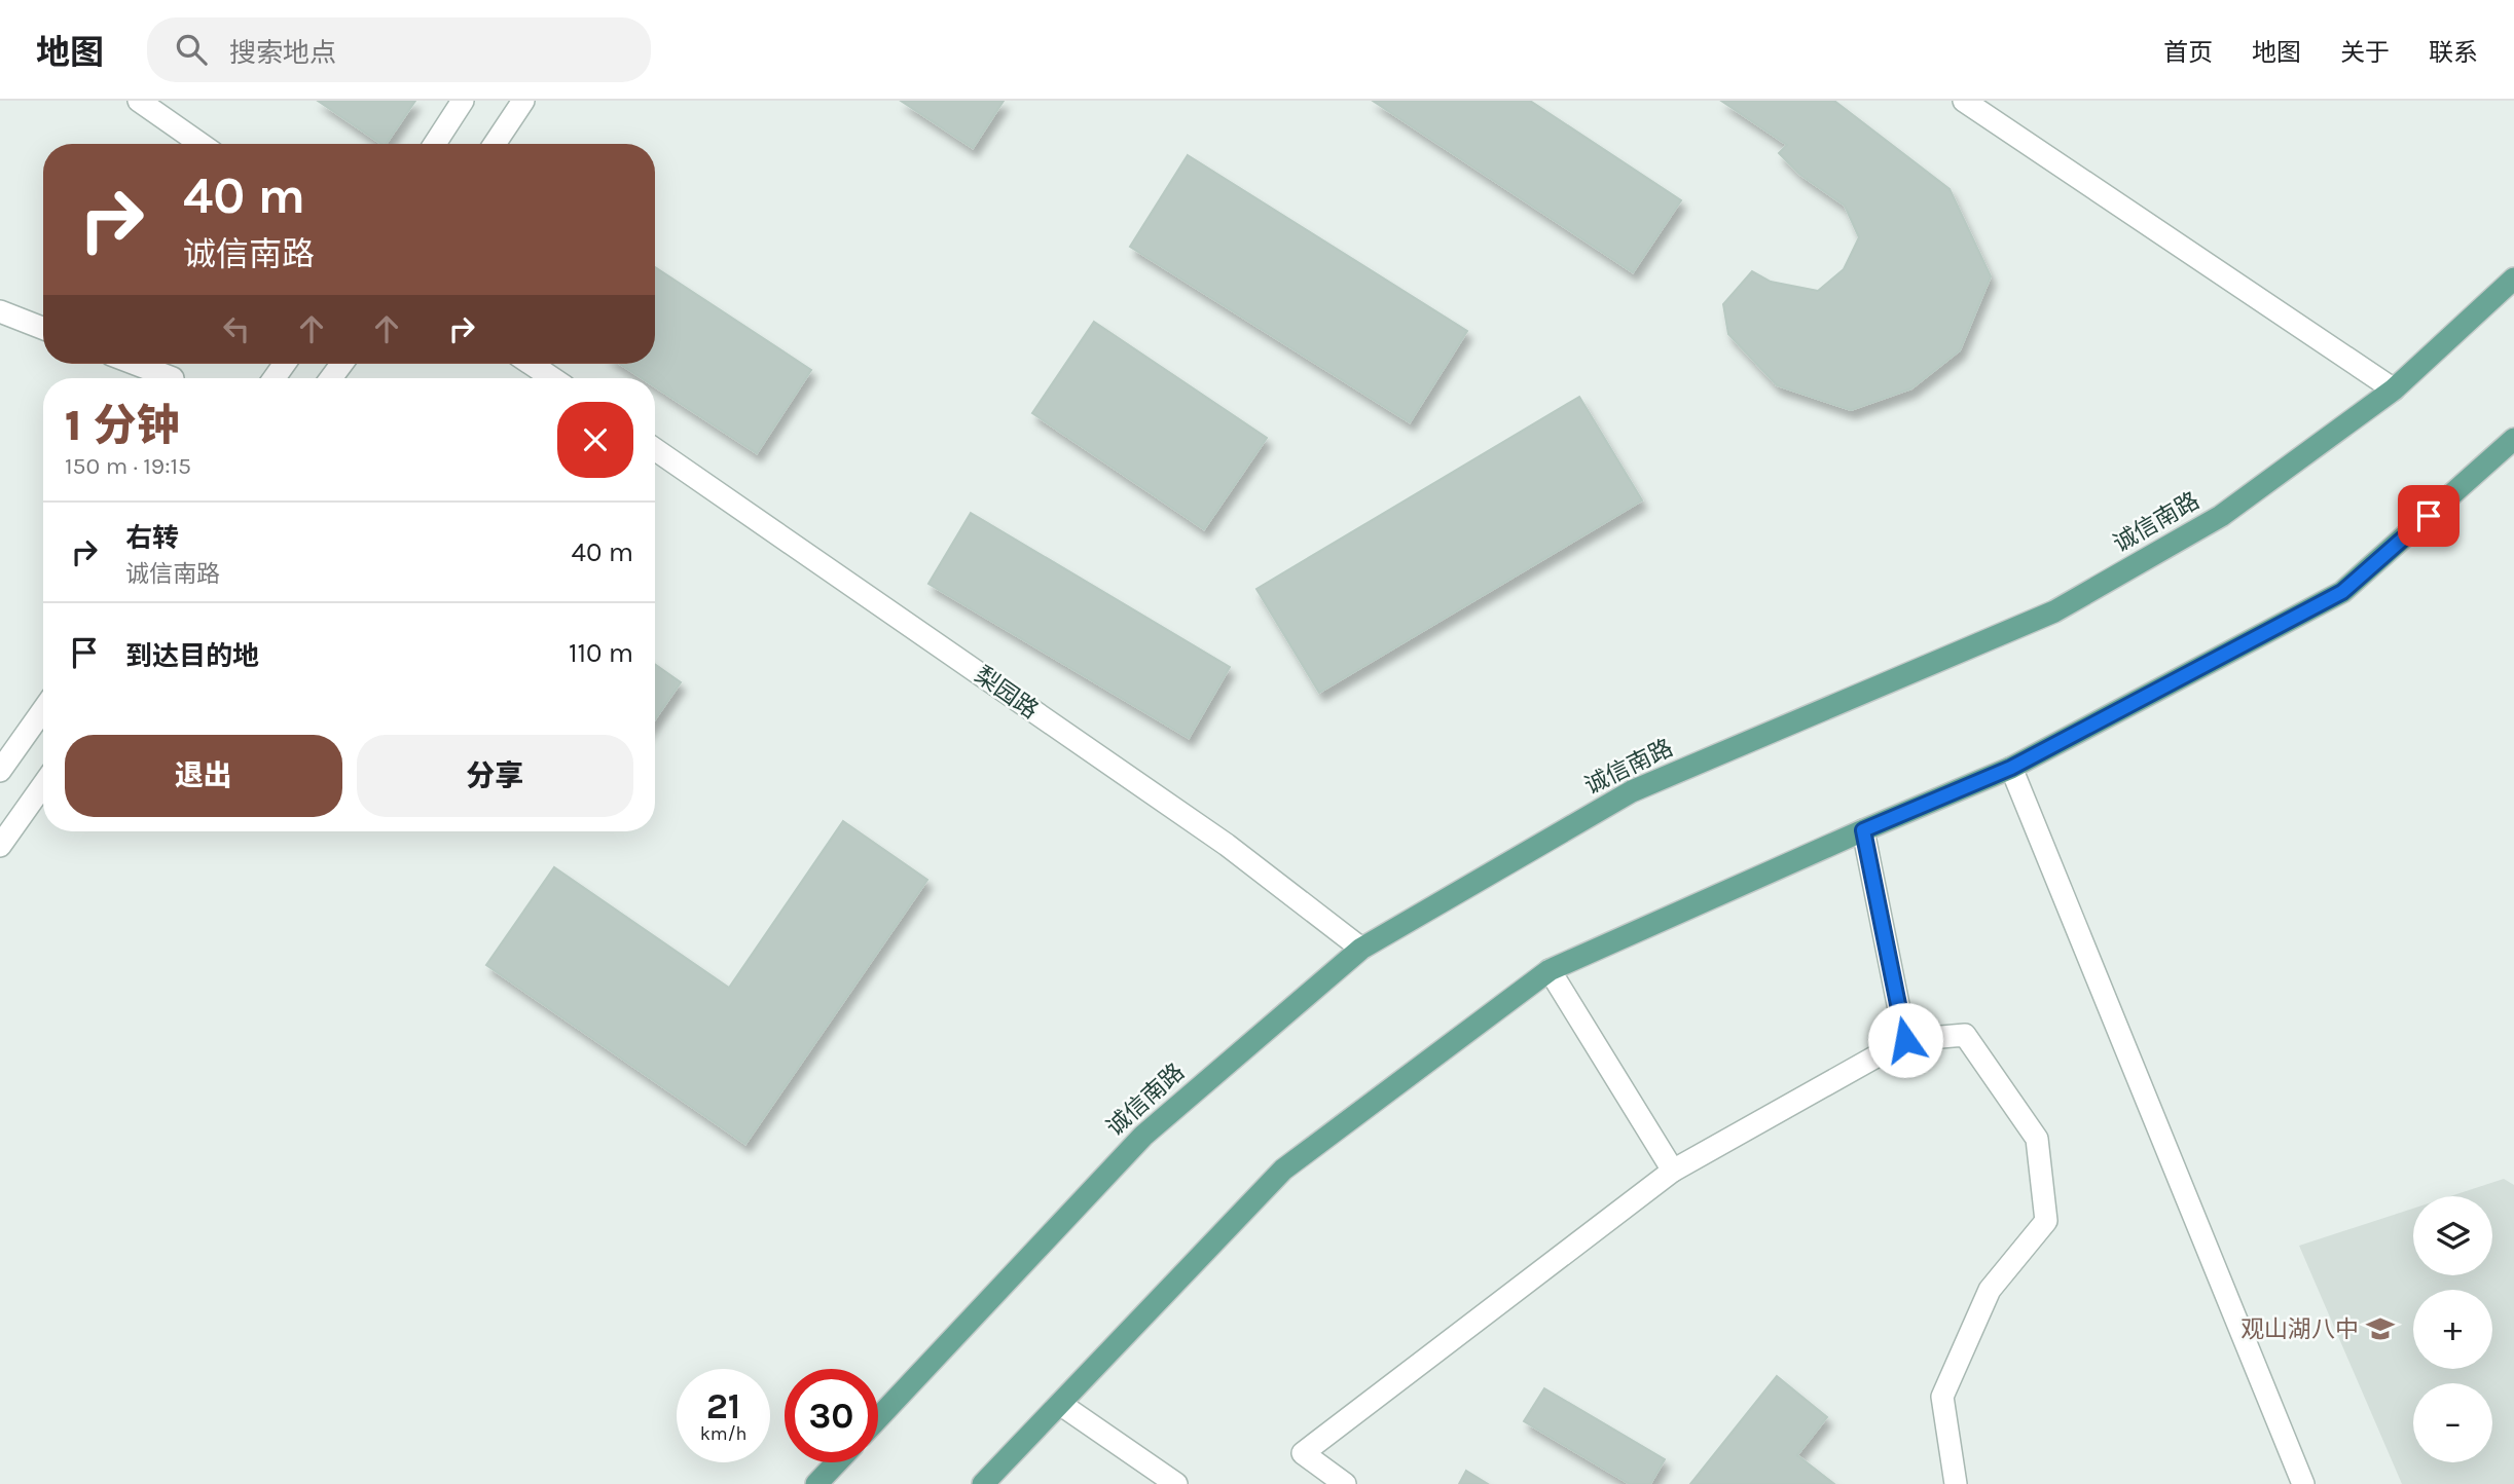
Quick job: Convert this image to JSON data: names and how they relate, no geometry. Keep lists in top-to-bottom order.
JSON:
{
  "streets": {
    "main road": ["诚信南路"],
    "street": ["梨园路"]
  },
  "crossings": [
    ["诚信南路", "梨园路"]
  ],
  "places": {
    "school or university": ["观山湖八中"]
  },
  "page": {
    "header": "地图",
    "search": "搜索地点",
    "nav": [
      "首页",
      "地图",
      "关于",
      "联系"
    ],
    "turn": ["40 m", "诚信南路"],
    "heading": ["1 分钟", "150 m · 19:15"],
    "list": [
      {
        "name": "右转",
        "note": "诚信南路",
        "value": "40 m"
      },
      {
        "name": "到达目的地",
        "value": "110 m"
      }
    ],
    "buttons": ["退出", "分享"],
    "map_buttons": ["+", "−"],
    "speed": "21 km/h",
    "limit": "30"
  }
}
